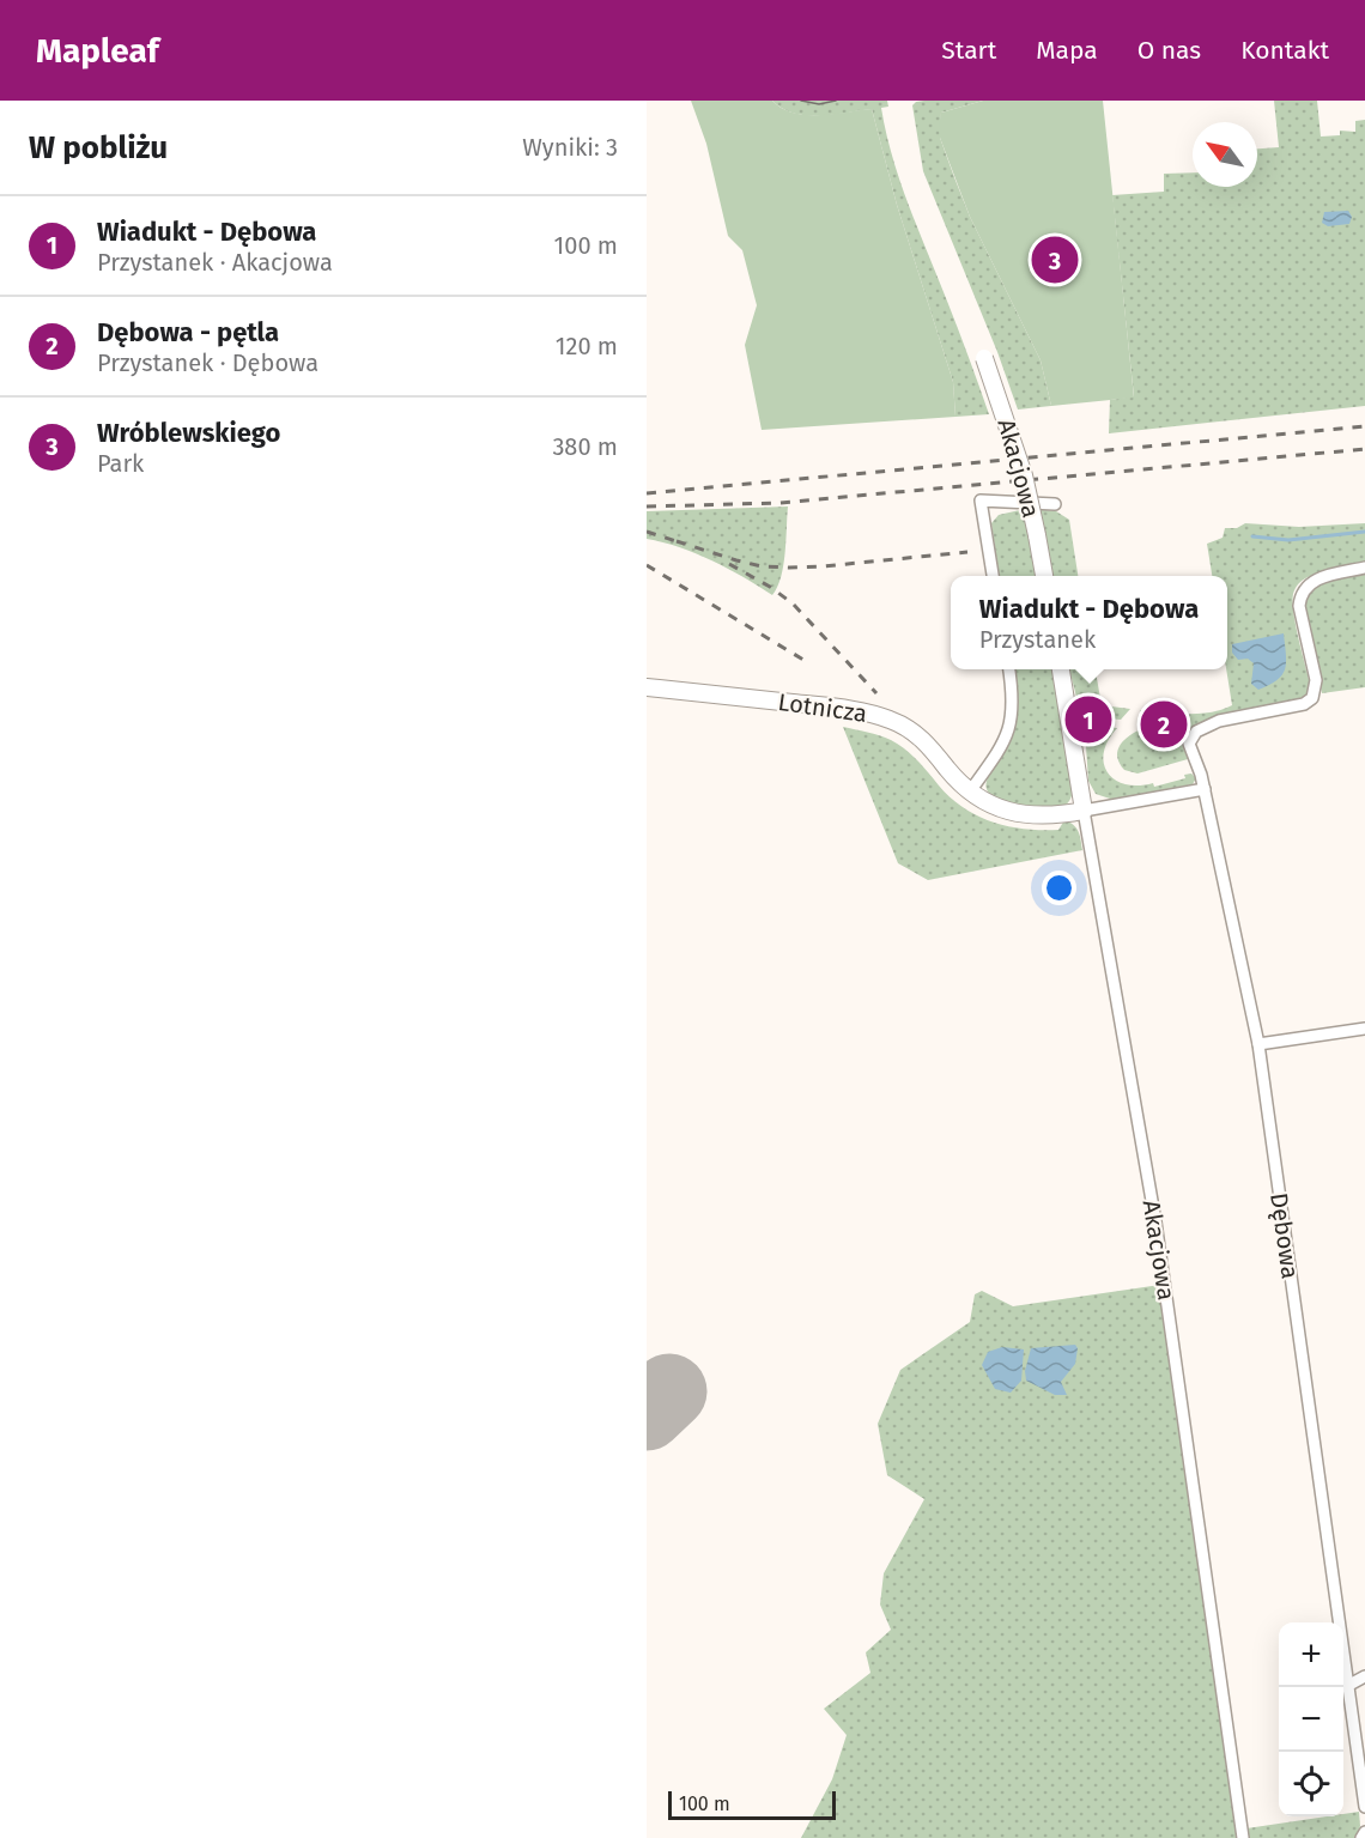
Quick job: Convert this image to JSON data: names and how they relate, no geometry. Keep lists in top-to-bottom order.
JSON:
{
  "streets": {
    "street": ["Akacjowa", "Lotnicza", "Dębowa"]
  },
  "scale_bar": "100 m",
  "north": "top left",
  "page": {
    "header": "Mapleaf",
    "nav": [
      "Start",
      "Mapa",
      "O nas",
      "Kontakt"
    ],
    "heading": ["W pobliżu", "Wyniki: 3"],
    "list": [
      {
        "mark": "1",
        "name": "Wiadukt - Dębowa",
        "note": "Przystanek · Akacjowa",
        "value": "100 m"
      },
      {
        "mark": "2",
        "name": "Dębowa - pętla",
        "note": "Przystanek · Dębowa",
        "value": "120 m"
      },
      {
        "mark": "3",
        "name": "Wróblewskiego",
        "note": "Park",
        "value": "380 m"
      }
    ],
    "pins": ["3", "1", "2"],
    "popup": ["Wiadukt - Dębowa", "Przystanek"],
    "map_buttons": ["+", "−"],
    "scale": "100 m"
  }
}
